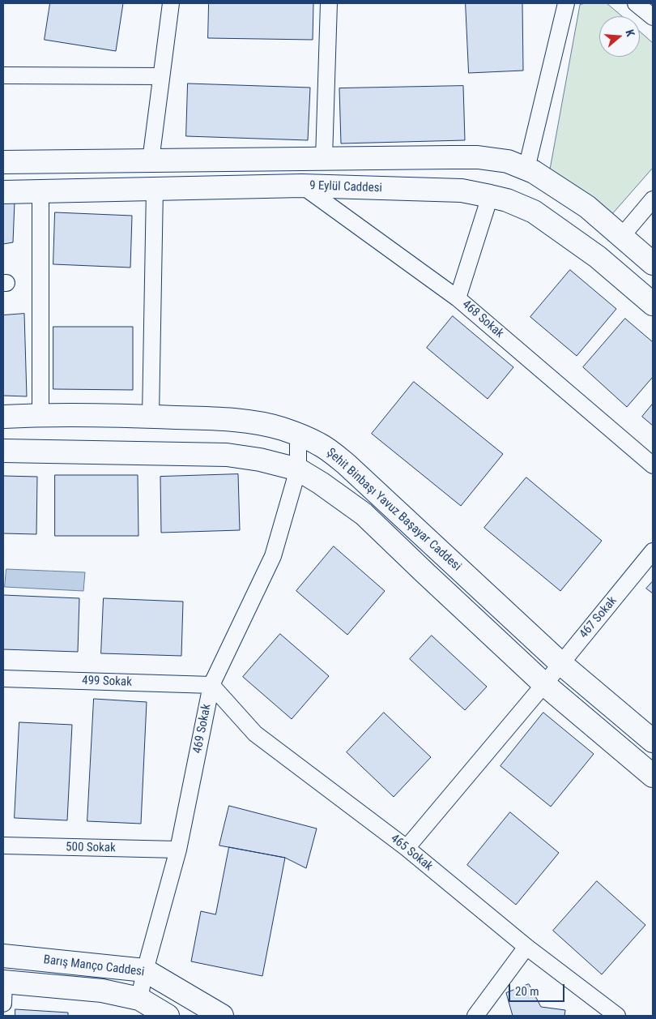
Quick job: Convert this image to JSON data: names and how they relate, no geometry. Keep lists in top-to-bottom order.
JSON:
{
  "streets": {
    "street": [
      "9 Eylül Caddesi",
      "468 Sokak",
      "Şehit Binbaşı Yavuz Başayar Caddesi",
      "467 Sokak",
      "499 Sokak",
      "469 Sokak",
      "500 Sokak",
      "465 Sokak",
      "Barış Manço Caddesi"
    ]
  },
  "crossings": [
    ["9 Eylül Caddesi", "468 Sokak"],
    ["Şehit Binbaşı Yavuz Başayar Caddesi", "467 Sokak"],
    ["Şehit Binbaşı Yavuz Başayar Caddesi", "469 Sokak"],
    ["467 Sokak", "465 Sokak"],
    ["499 Sokak", "469 Sokak"],
    ["499 Sokak", "465 Sokak"],
    ["469 Sokak", "500 Sokak"],
    ["469 Sokak", "465 Sokak"],
    ["469 Sokak", "Barış Manço Caddesi"]
  ],
  "scale_bar": "20 m",
  "north": "right"
}
